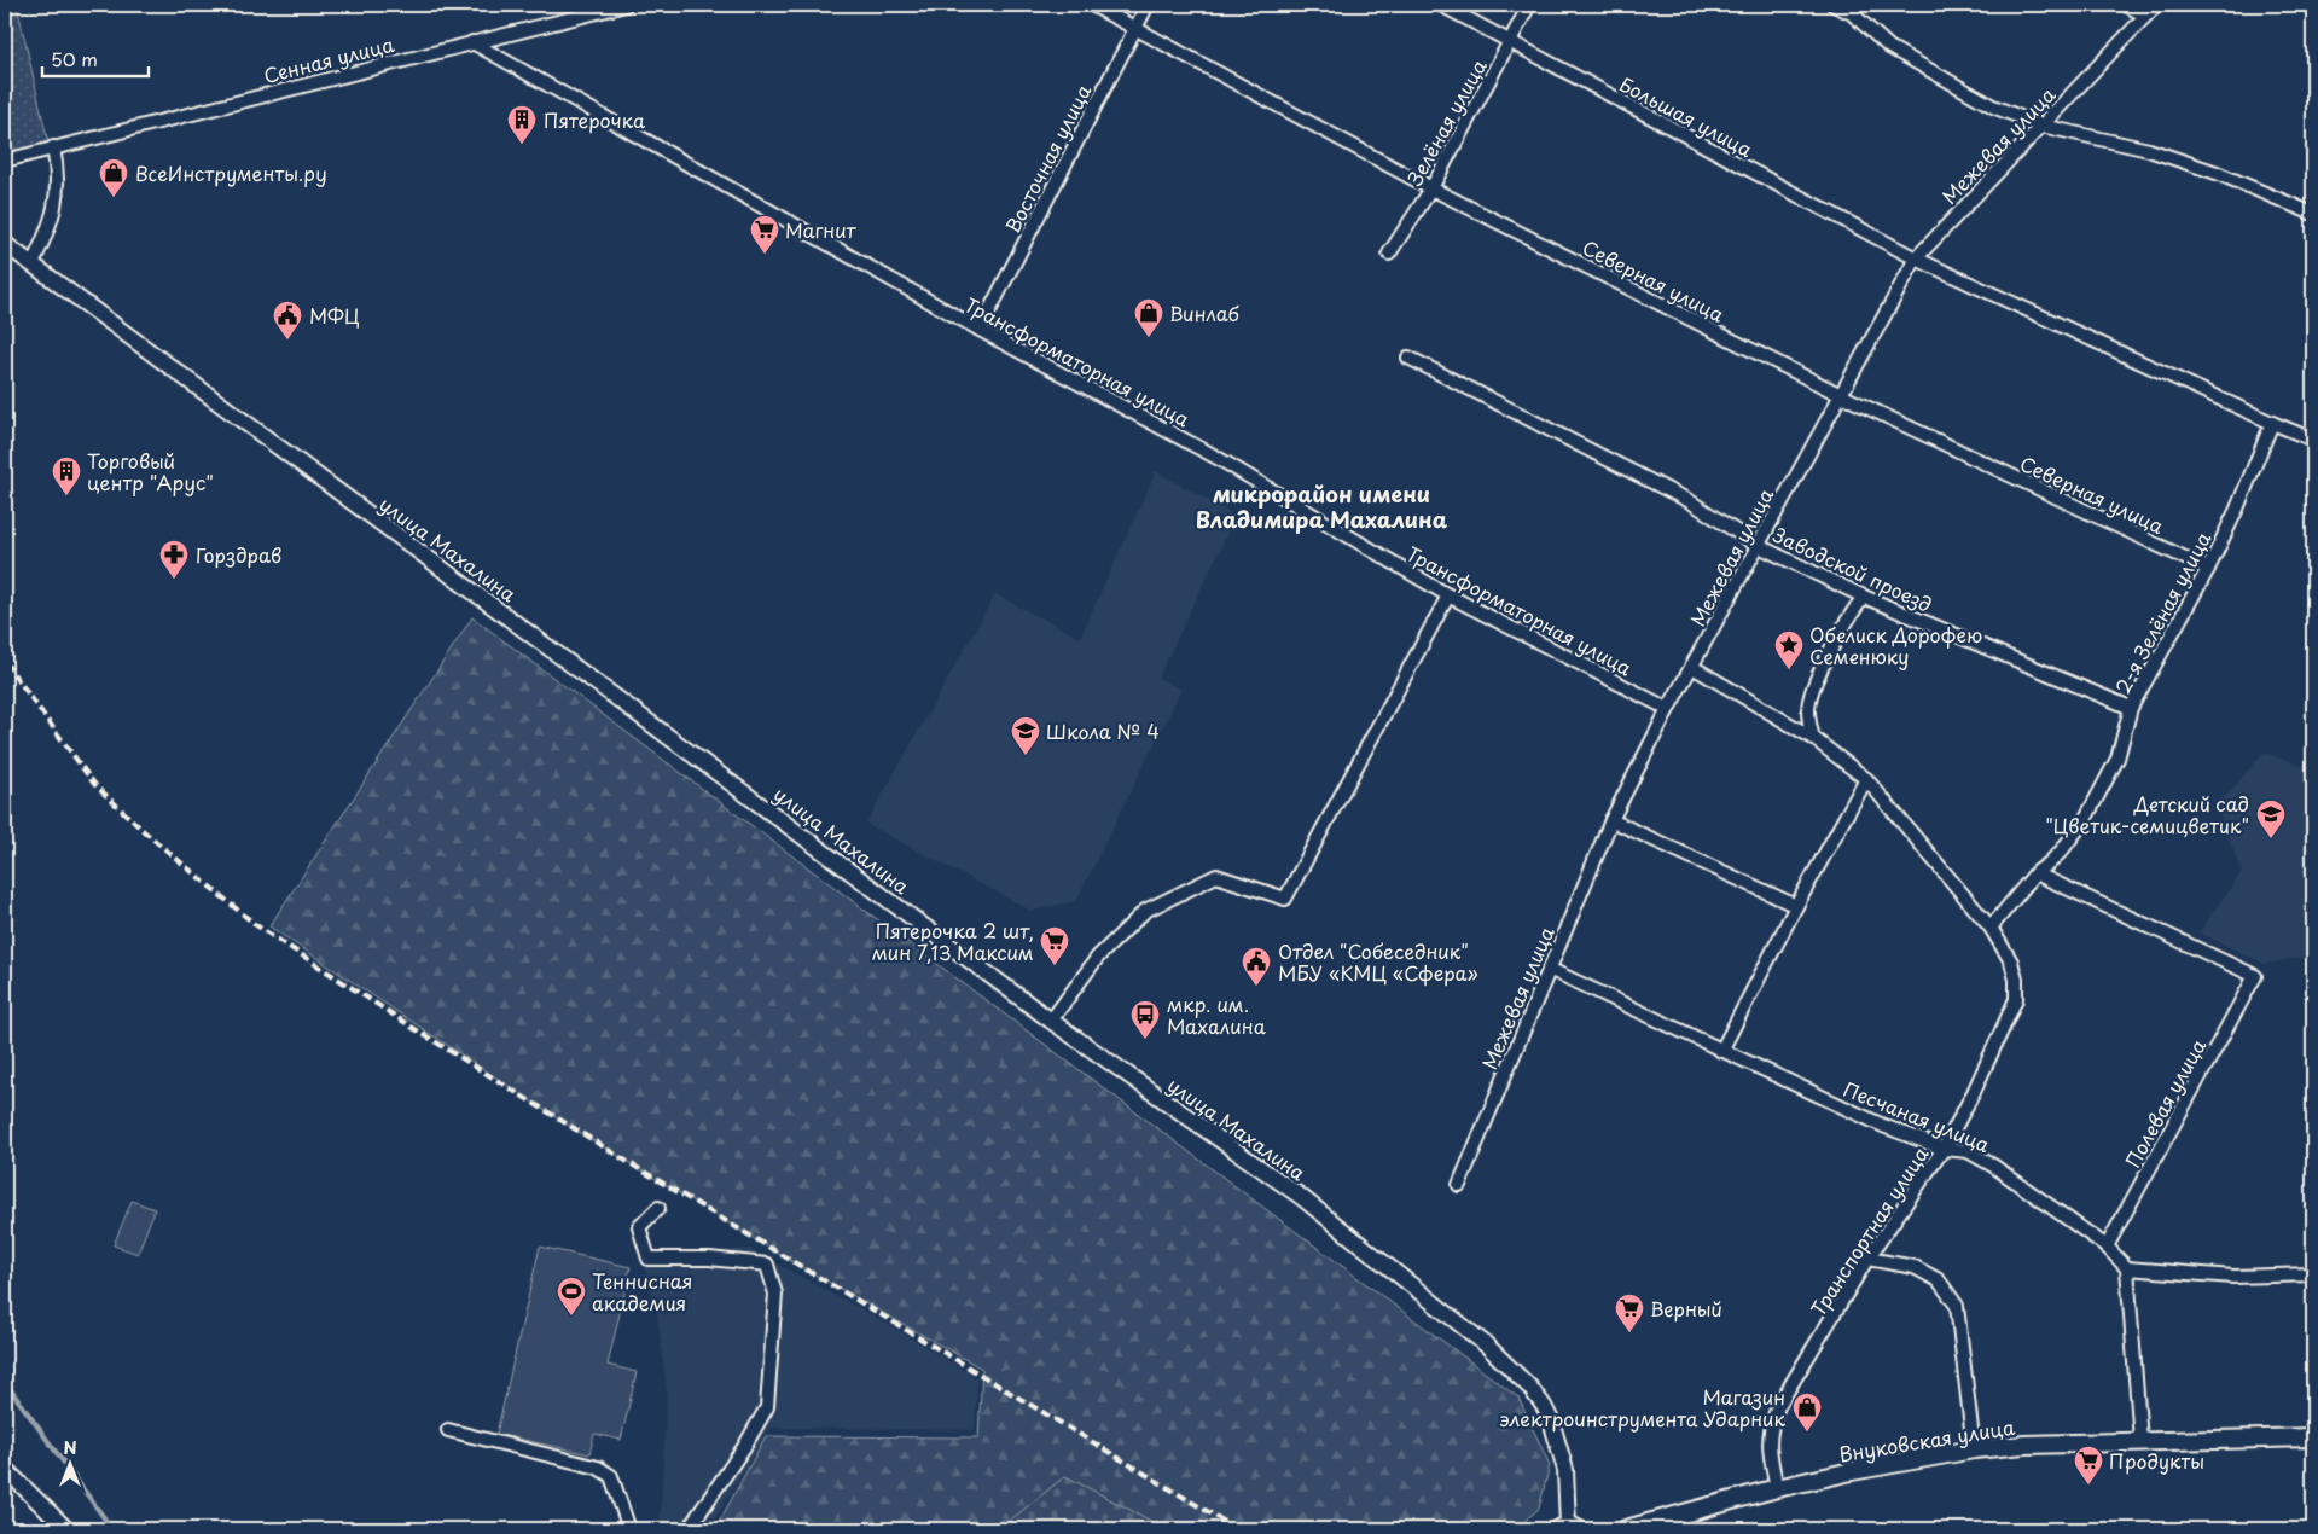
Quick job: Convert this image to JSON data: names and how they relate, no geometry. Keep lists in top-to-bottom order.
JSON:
{
  "streets": {
    "main road": ["Внуковская улица"],
    "street": [
      "Сенная улица",
      "Большая улица",
      "Зелёная улица",
      "Межевая улица",
      "Восточная улица",
      "Северная улица",
      "Трансформаторная улица",
      "улица Махалина",
      "Заводской проезд",
      "2-я Зелёная улица",
      "Полевая улица",
      "Песчаная улица",
      "Транспортная улица"
    ]
  },
  "crossings": [
    ["Сенная улица", "Трансформаторная улица"],
    ["Большая улица", "Зелёная улица"],
    ["Большая улица", "Межевая улица"],
    ["Зелёная улица", "Северная улица"],
    ["Межевая улица", "Северная улица"],
    ["Межевая улица", "Трансформаторная улица"],
    ["Межевая улица", "Заводской проезд"],
    ["Межевая улица", "Песчаная улица"],
    ["Межевая улица", "Транспортная улица"],
    ["Восточная улица", "Северная улица"],
    ["Восточная улица", "Трансформаторная улица"],
    ["Северная улица", "2-я Зелёная улица"],
    ["Заводской проезд", "2-я Зелёная улица"],
    ["2-я Зелёная улица", "Полевая улица"],
    ["2-я Зелёная улица", "Транспортная улица"],
    ["Полевая улица", "Песчаная улица"],
    ["Песчаная улица", "Транспортная улица"],
    ["Транспортная улица", "Внуковская улица"]
  ],
  "districts": ["микрорайон имени Владимира Махалина"],
  "places": {
    "building": ["Пятерочка", "Торговый центр \"Арус\""],
    "shop": ["ВсеИнструменты.ру", "Винлаб", "Магазин электроинструмента Ударник"],
    "supermarket": [
      "Магнит",
      "Пятерочка 2 шт, мин 7,13 Максим",
      "Верный",
      "Продукты"
    ],
    "public building": ["МФЦ", "Отдел \"Собеседник\" МБУ «КМЦ «Сфера»"],
    "pharmacy": ["Горздрав"],
    "place": ["Обелиск Дорофею Семенюку"],
    "school or university": ["Школа № 4", "Детский сад \"Цветик-семицветик\""],
    "bus stop": ["мкр. им. Махалина"],
    "sports": ["Теннисная академия"]
  },
  "scale_bar": "50 m",
  "north": "top"
}
